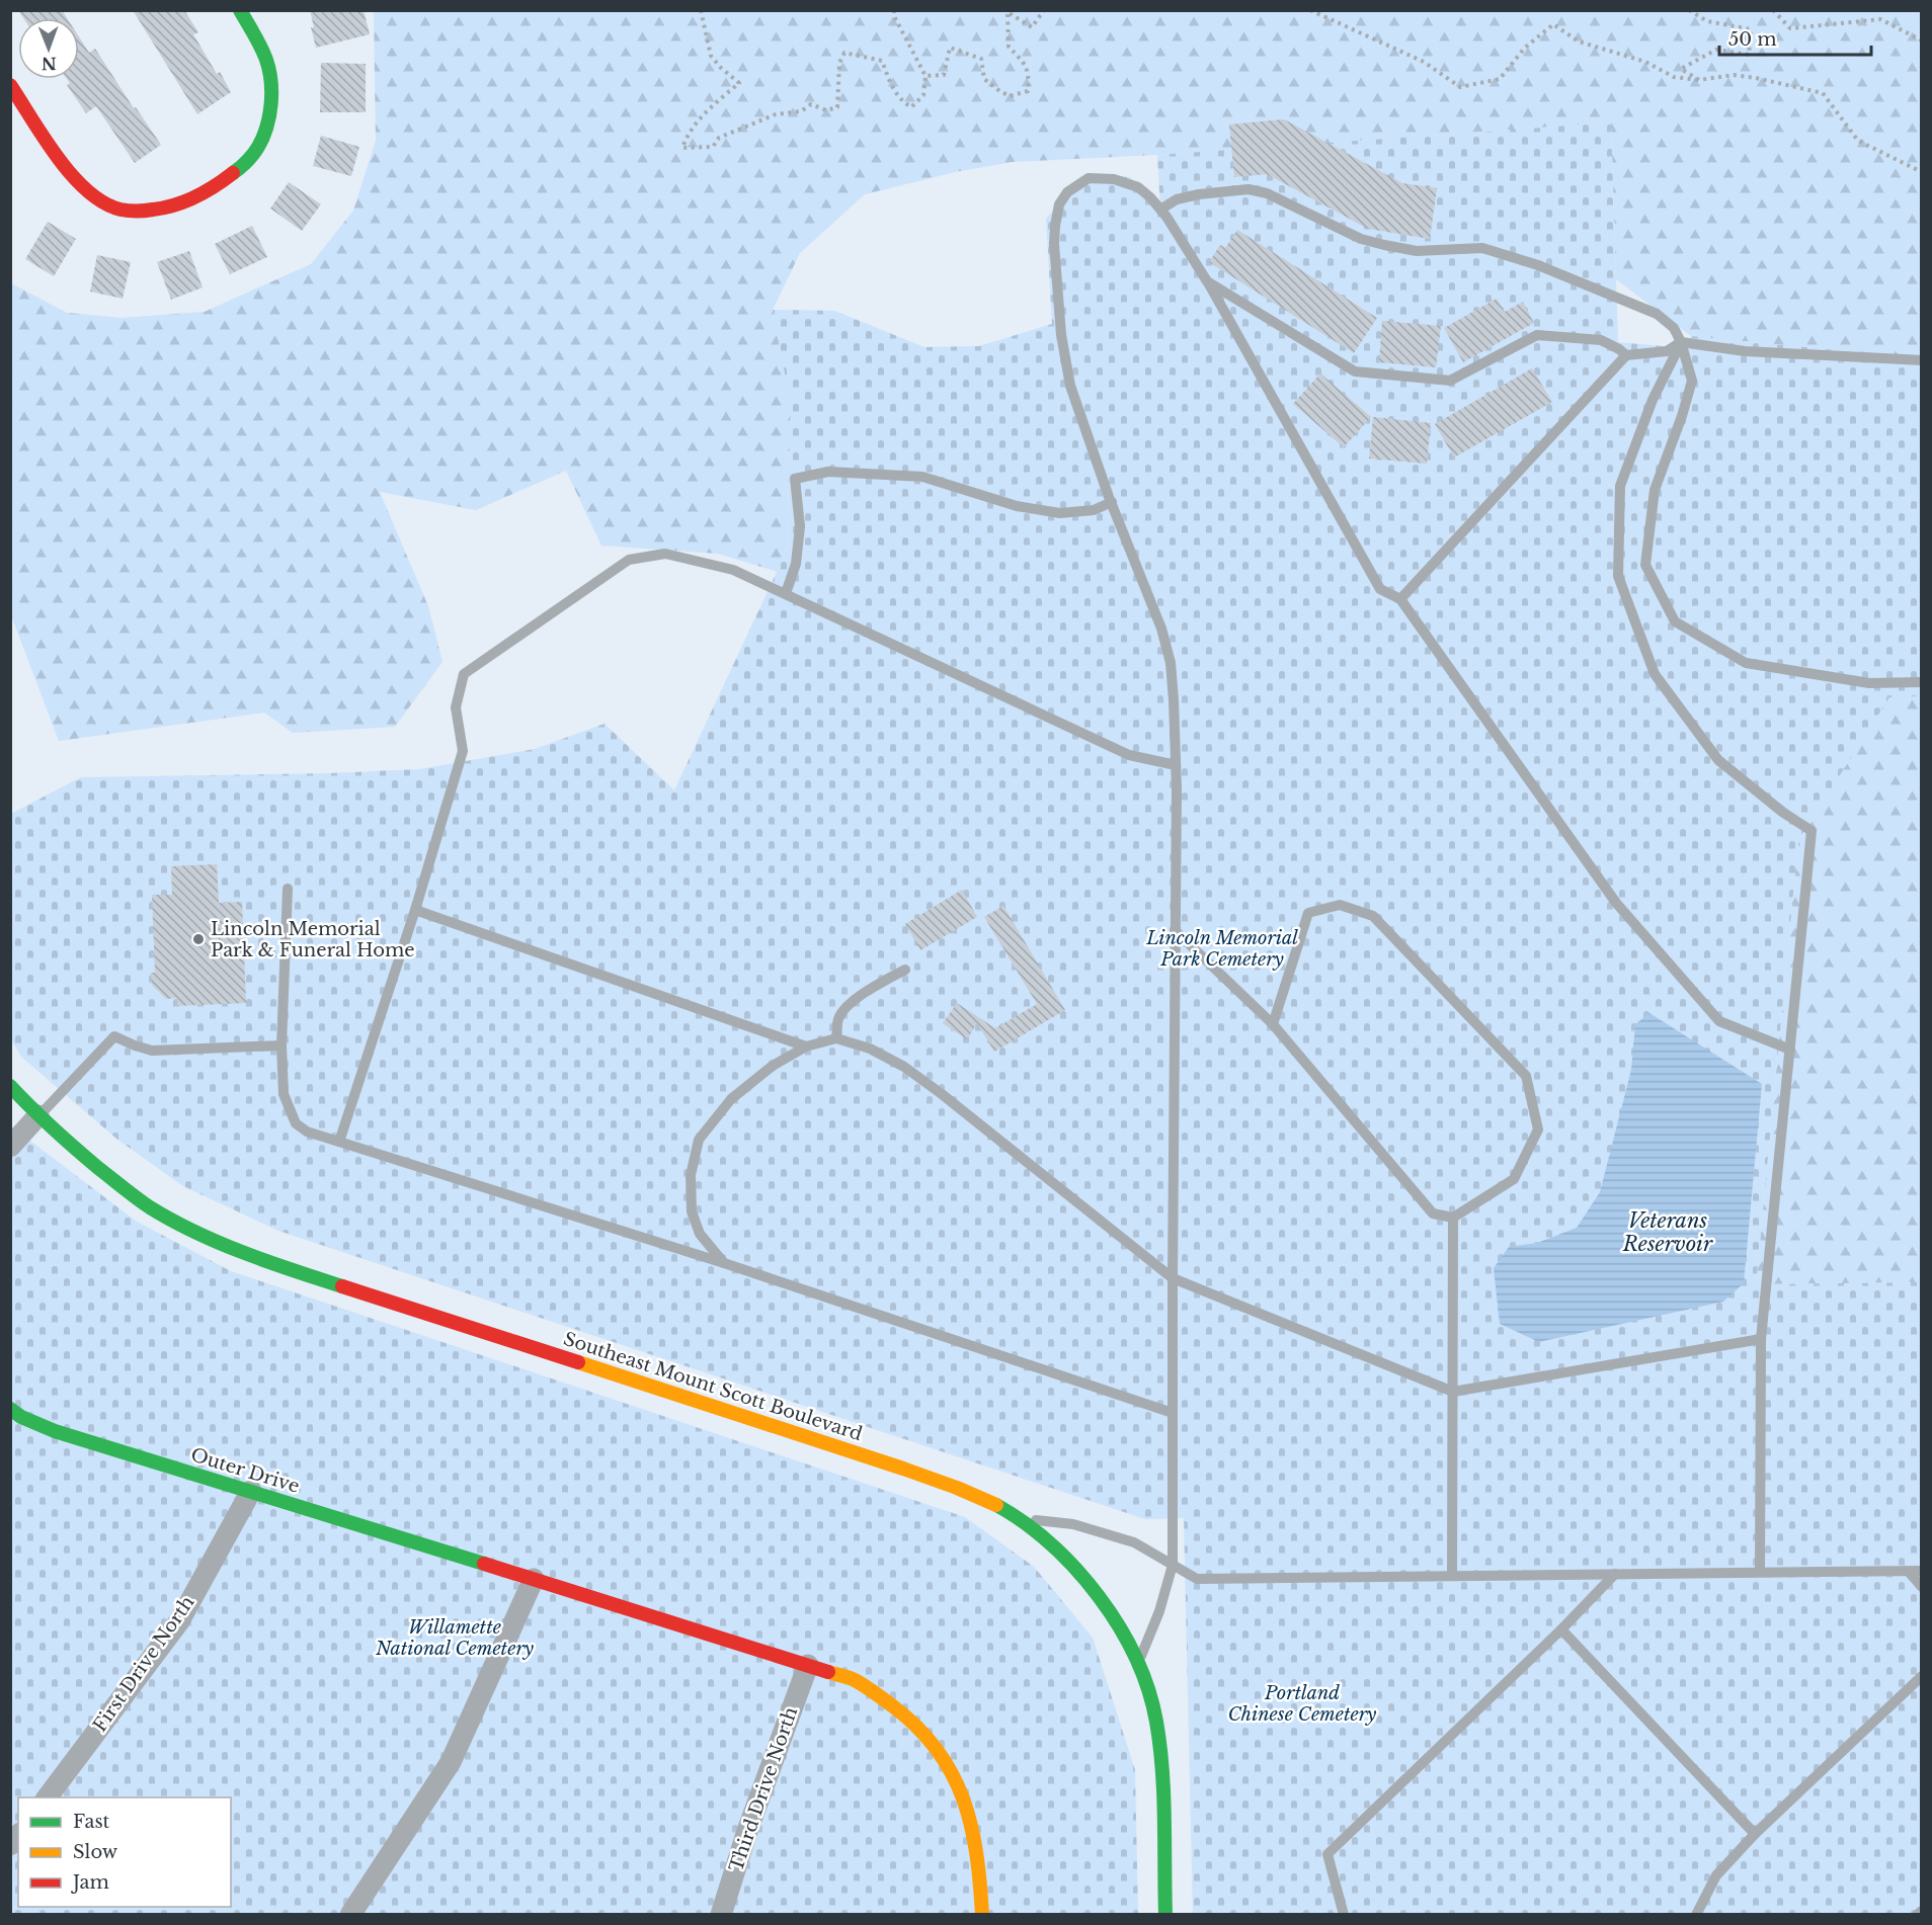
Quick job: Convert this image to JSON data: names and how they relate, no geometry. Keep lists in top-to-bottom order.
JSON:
{
  "streets": {
    "street": [
      "Southeast Mount Scott Boulevard",
      "Outer Drive",
      "First Drive North",
      "Third Drive North"
    ]
  },
  "crossings": [
    ["Outer Drive", "First Drive North"],
    ["Outer Drive", "Third Drive North"]
  ],
  "water": ["Veterans Reservoir"],
  "parks": ["Lincoln Memorial Park Cemetery", "Willamette National Cemetery", "Portland Chinese Cemetery"],
  "places": ["Lincoln Memorial Park & Funeral Home"],
  "legend": ["Fast", "Slow", "Jam"],
  "scale_bar": "50 m",
  "north": "bottom"
}
